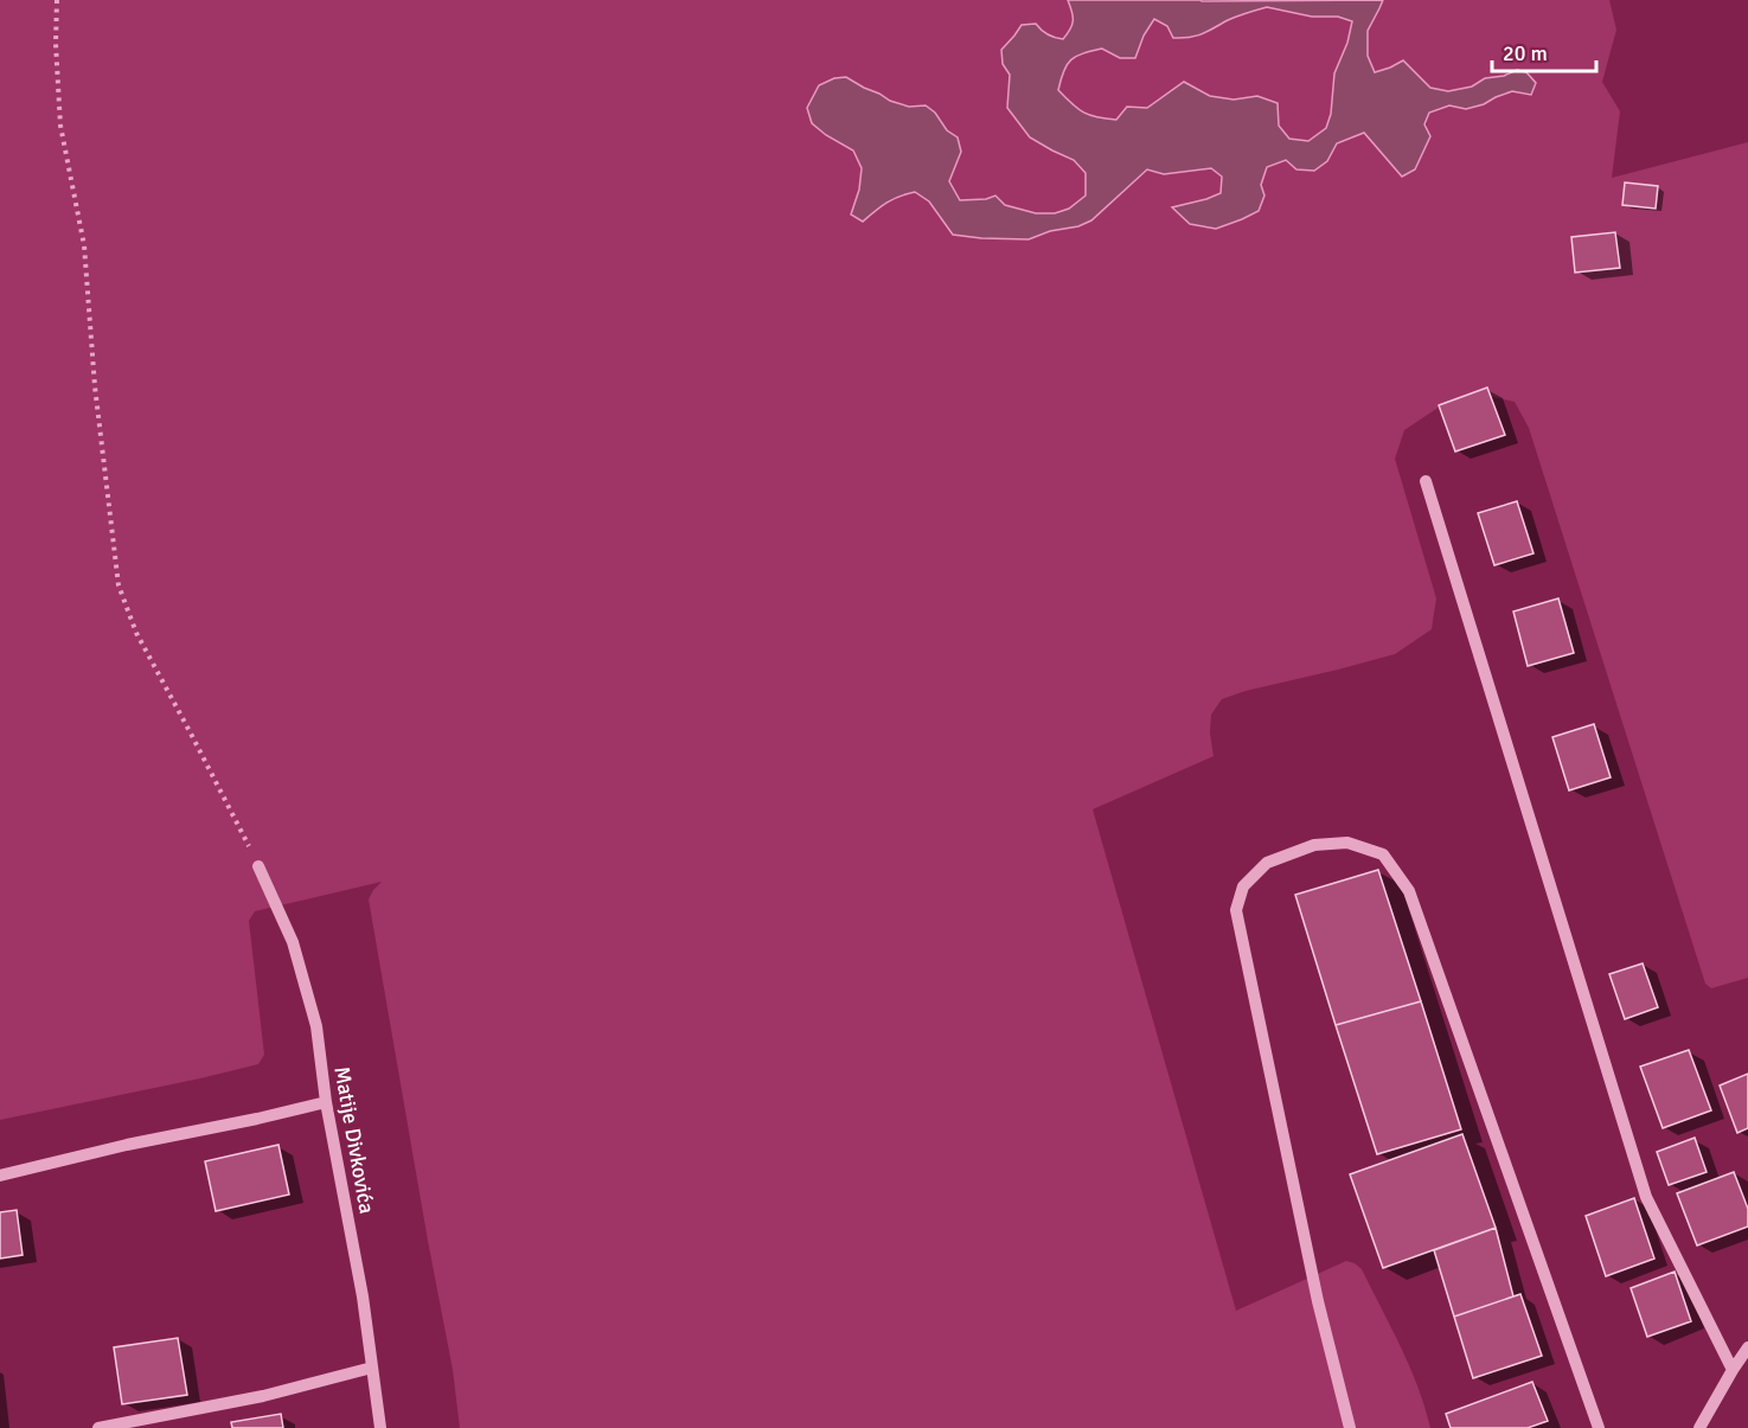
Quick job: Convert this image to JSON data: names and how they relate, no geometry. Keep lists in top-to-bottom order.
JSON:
{
  "streets": {
    "street": ["Matije Divkovića"]
  },
  "scale_bar": "20 m"
}
